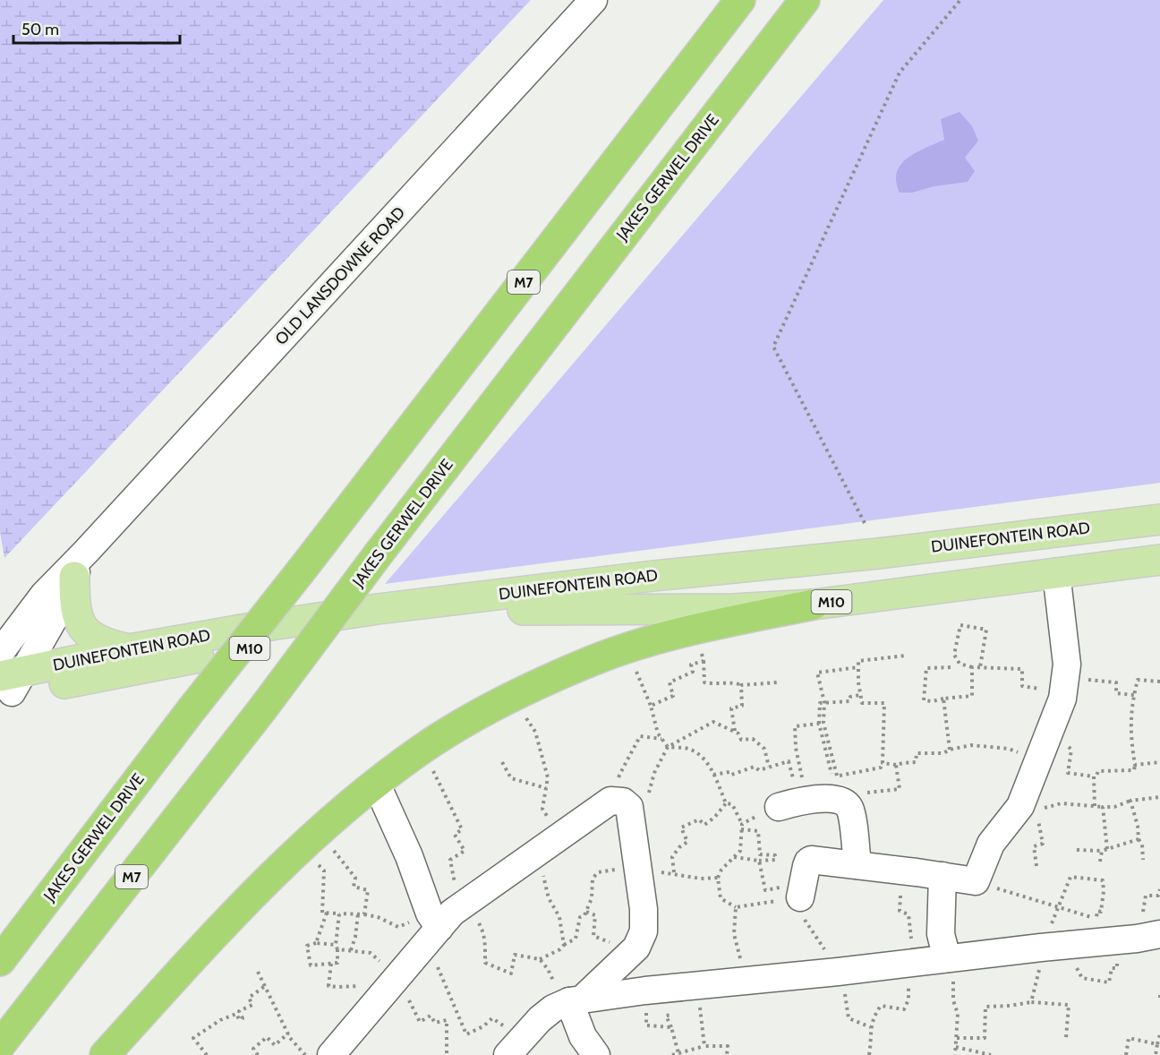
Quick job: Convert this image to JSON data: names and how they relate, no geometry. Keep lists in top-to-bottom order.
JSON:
{
  "streets": {
    "highway": ["JAKES GERWEL DRIVE", "M7"],
    "main road": ["DUINEFONTEIN ROAD", "M10"],
    "street": ["OLD LANSDOWNE ROAD"]
  },
  "crossings": [
    ["OLD LANSDOWNE ROAD", "DUINEFONTEIN ROAD"]
  ],
  "scale_bar": "50 m"
}
